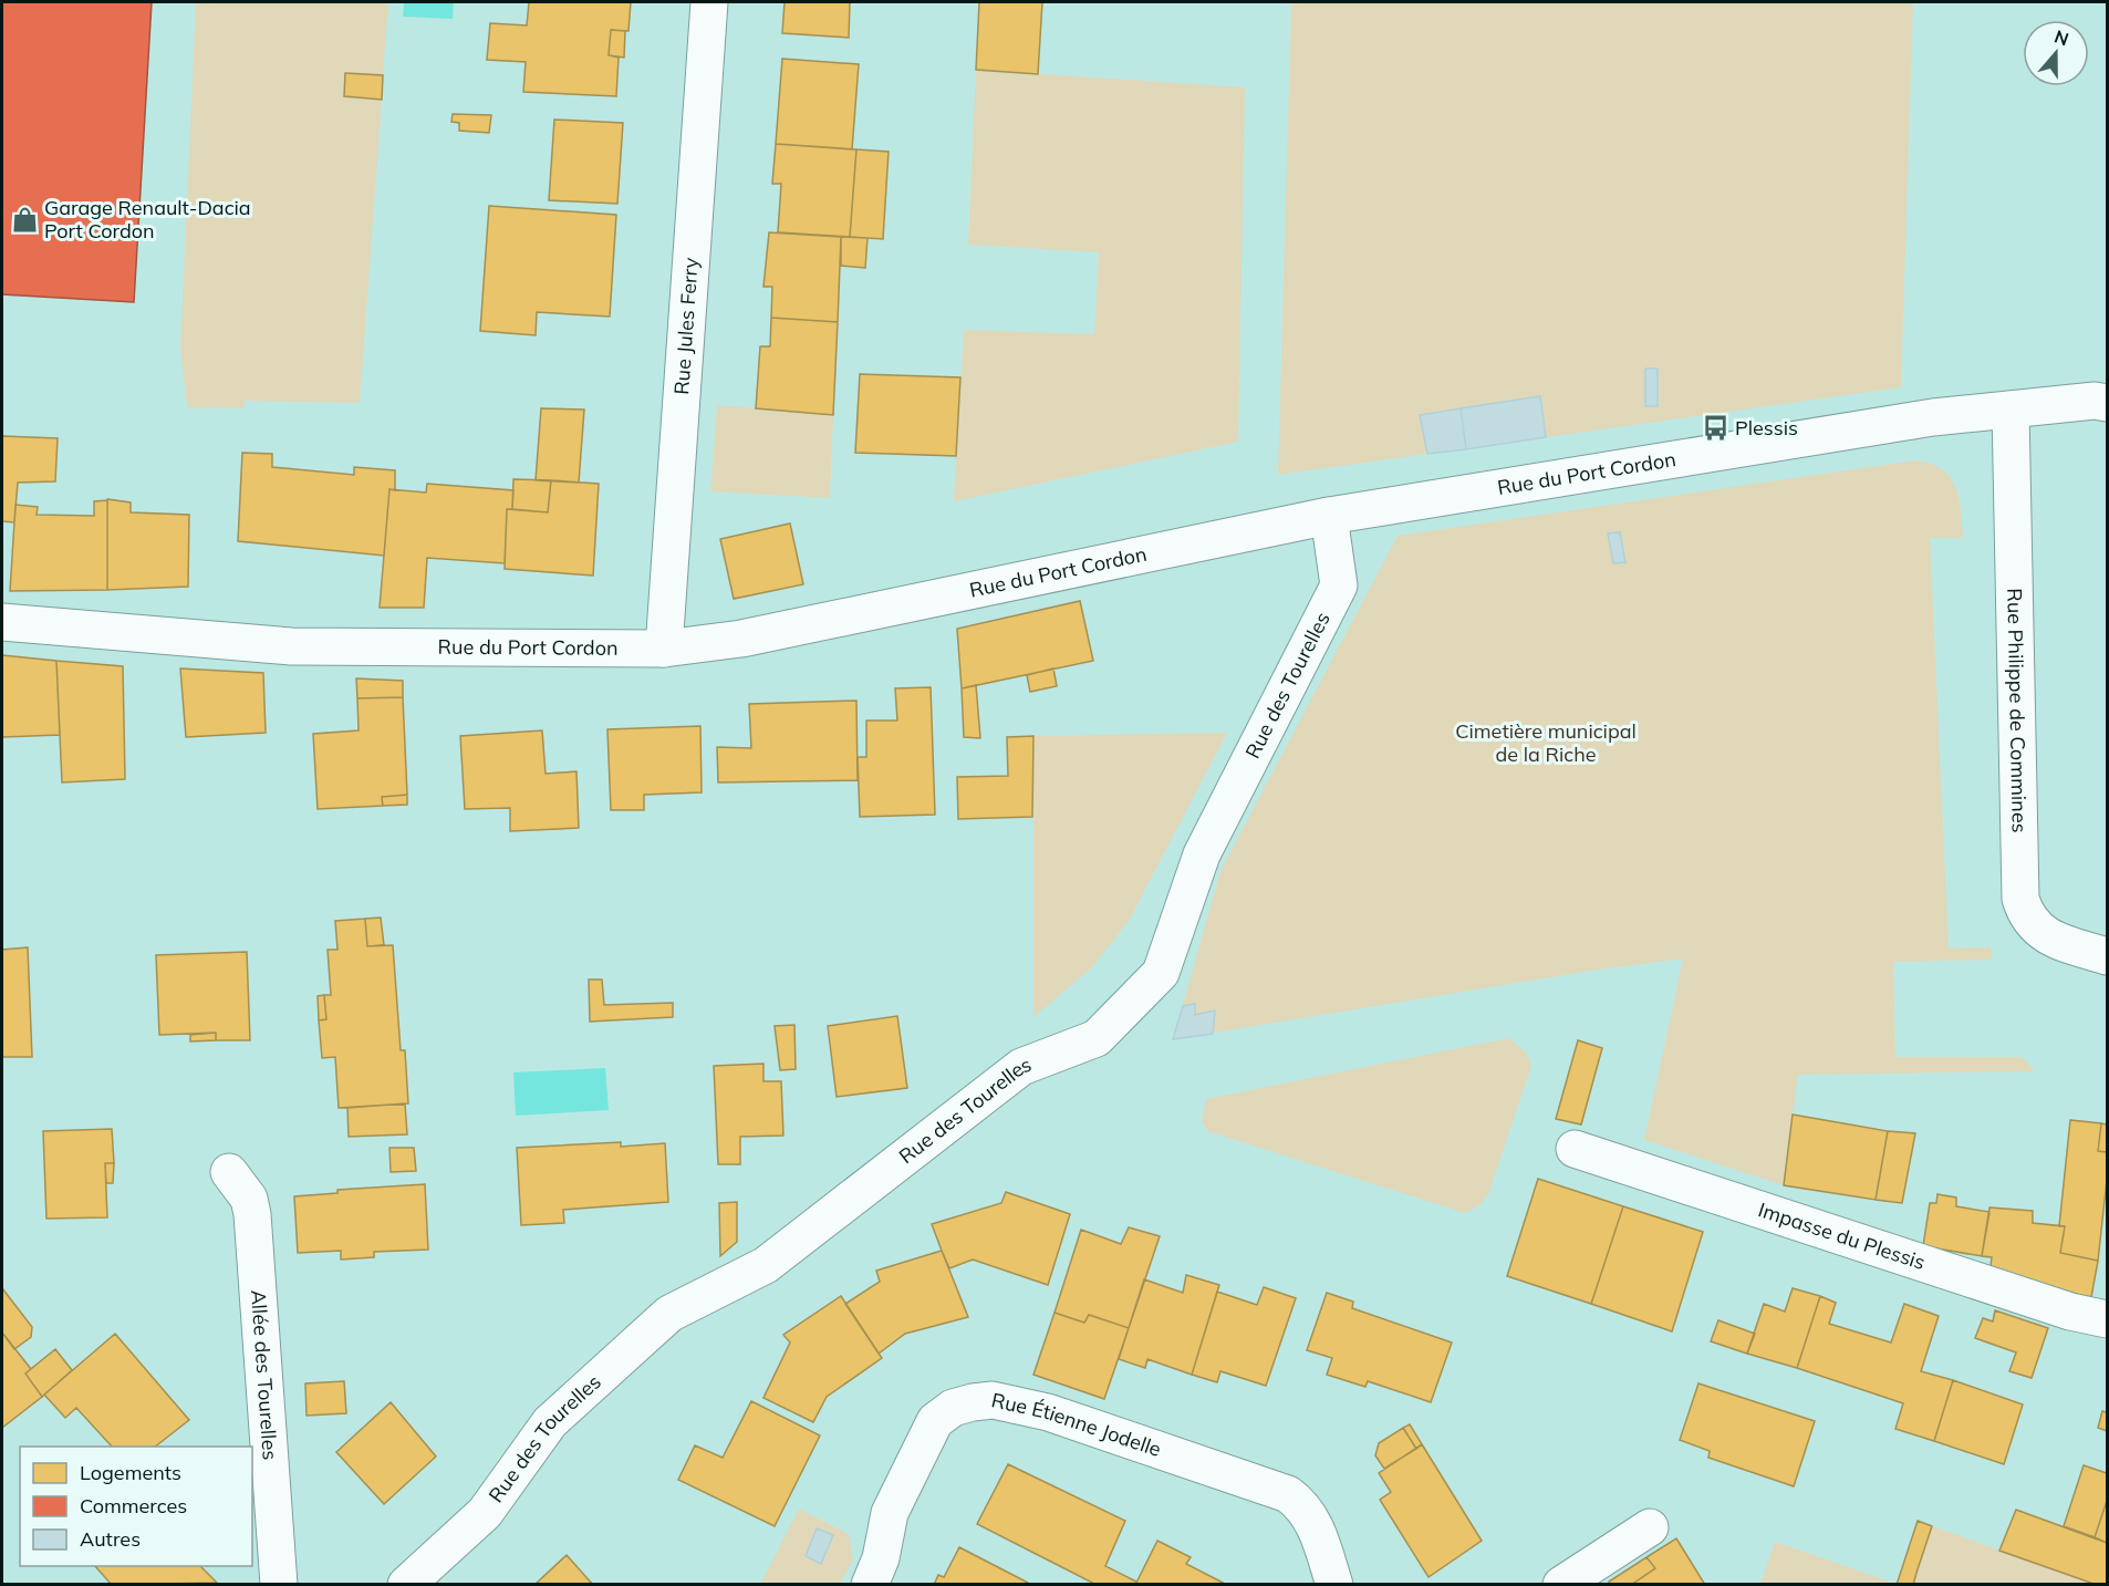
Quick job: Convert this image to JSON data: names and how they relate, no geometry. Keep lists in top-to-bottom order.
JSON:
{
  "streets": {
    "street": [
      "Rue Jules Ferry",
      "Rue du Port Cordon",
      "Rue des Tourelles",
      "Rue Philippe de Commines",
      "Impasse du Plessis",
      "Allée des Tourelles",
      "Rue Étienne Jodelle"
    ]
  },
  "crossings": [
    ["Rue Jules Ferry", "Rue du Port Cordon"],
    ["Rue du Port Cordon", "Rue des Tourelles"],
    ["Rue du Port Cordon", "Rue Philippe de Commines"]
  ],
  "parks": ["Cimetière municipal de la Riche"],
  "places": {
    "shop": ["Garage Renault-Dacia Port Cordon"],
    "bus stop": ["Plessis"]
  },
  "legend": ["Logements", "Commerces", "Autres"],
  "north": "top"
}
